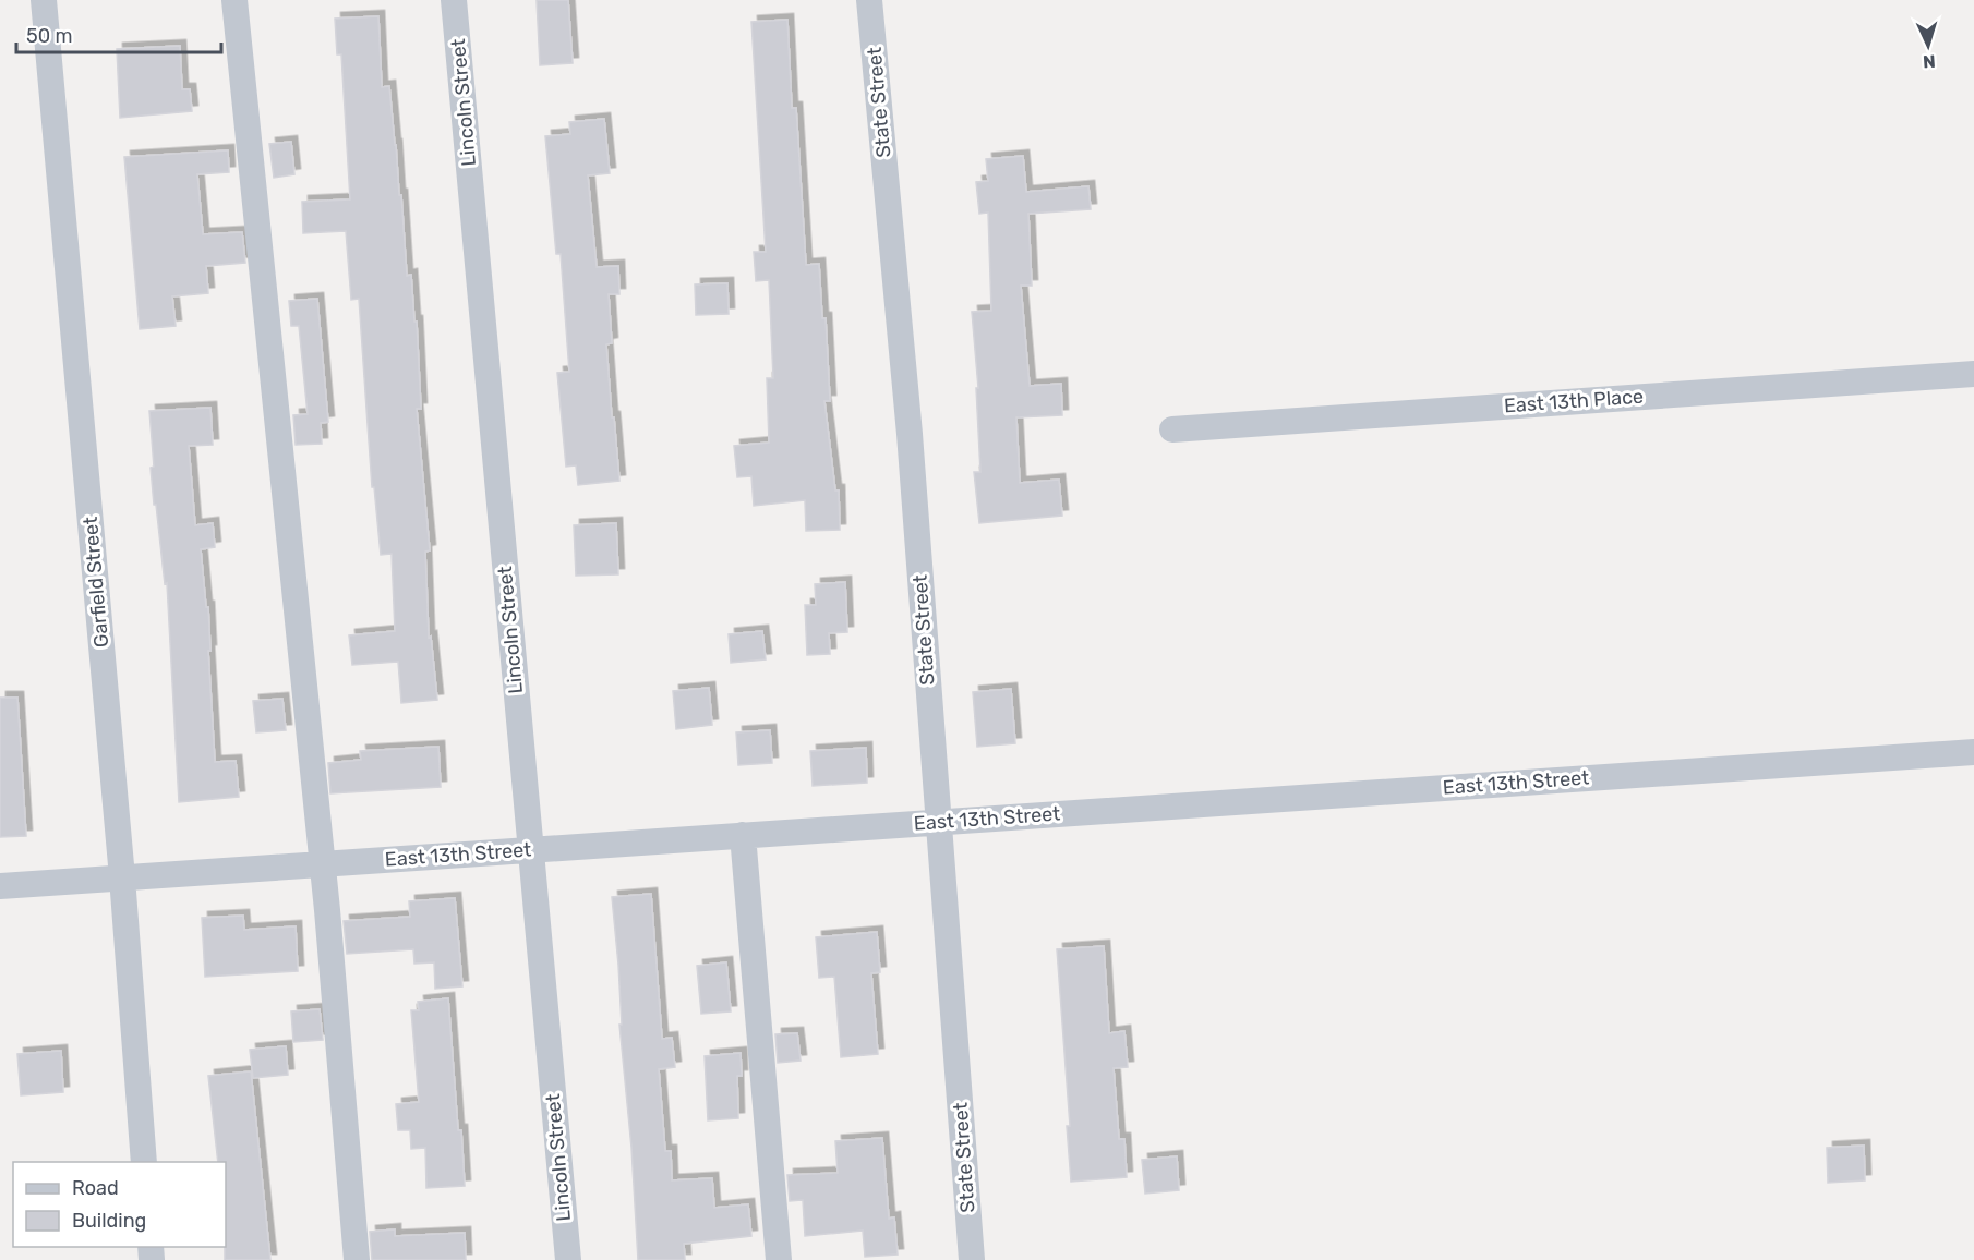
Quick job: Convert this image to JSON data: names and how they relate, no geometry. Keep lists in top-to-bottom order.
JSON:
{
  "streets": {
    "street": [
      "Lincoln Street",
      "State Street",
      "East 13th Place",
      "Garfield Street",
      "East 13th Street"
    ]
  },
  "crossings": [
    ["Lincoln Street", "East 13th Street"],
    ["State Street", "East 13th Street"],
    ["Garfield Street", "East 13th Street"]
  ],
  "legend": ["Road", "Building"],
  "scale_bar": "50 m",
  "north": "bottom"
}
